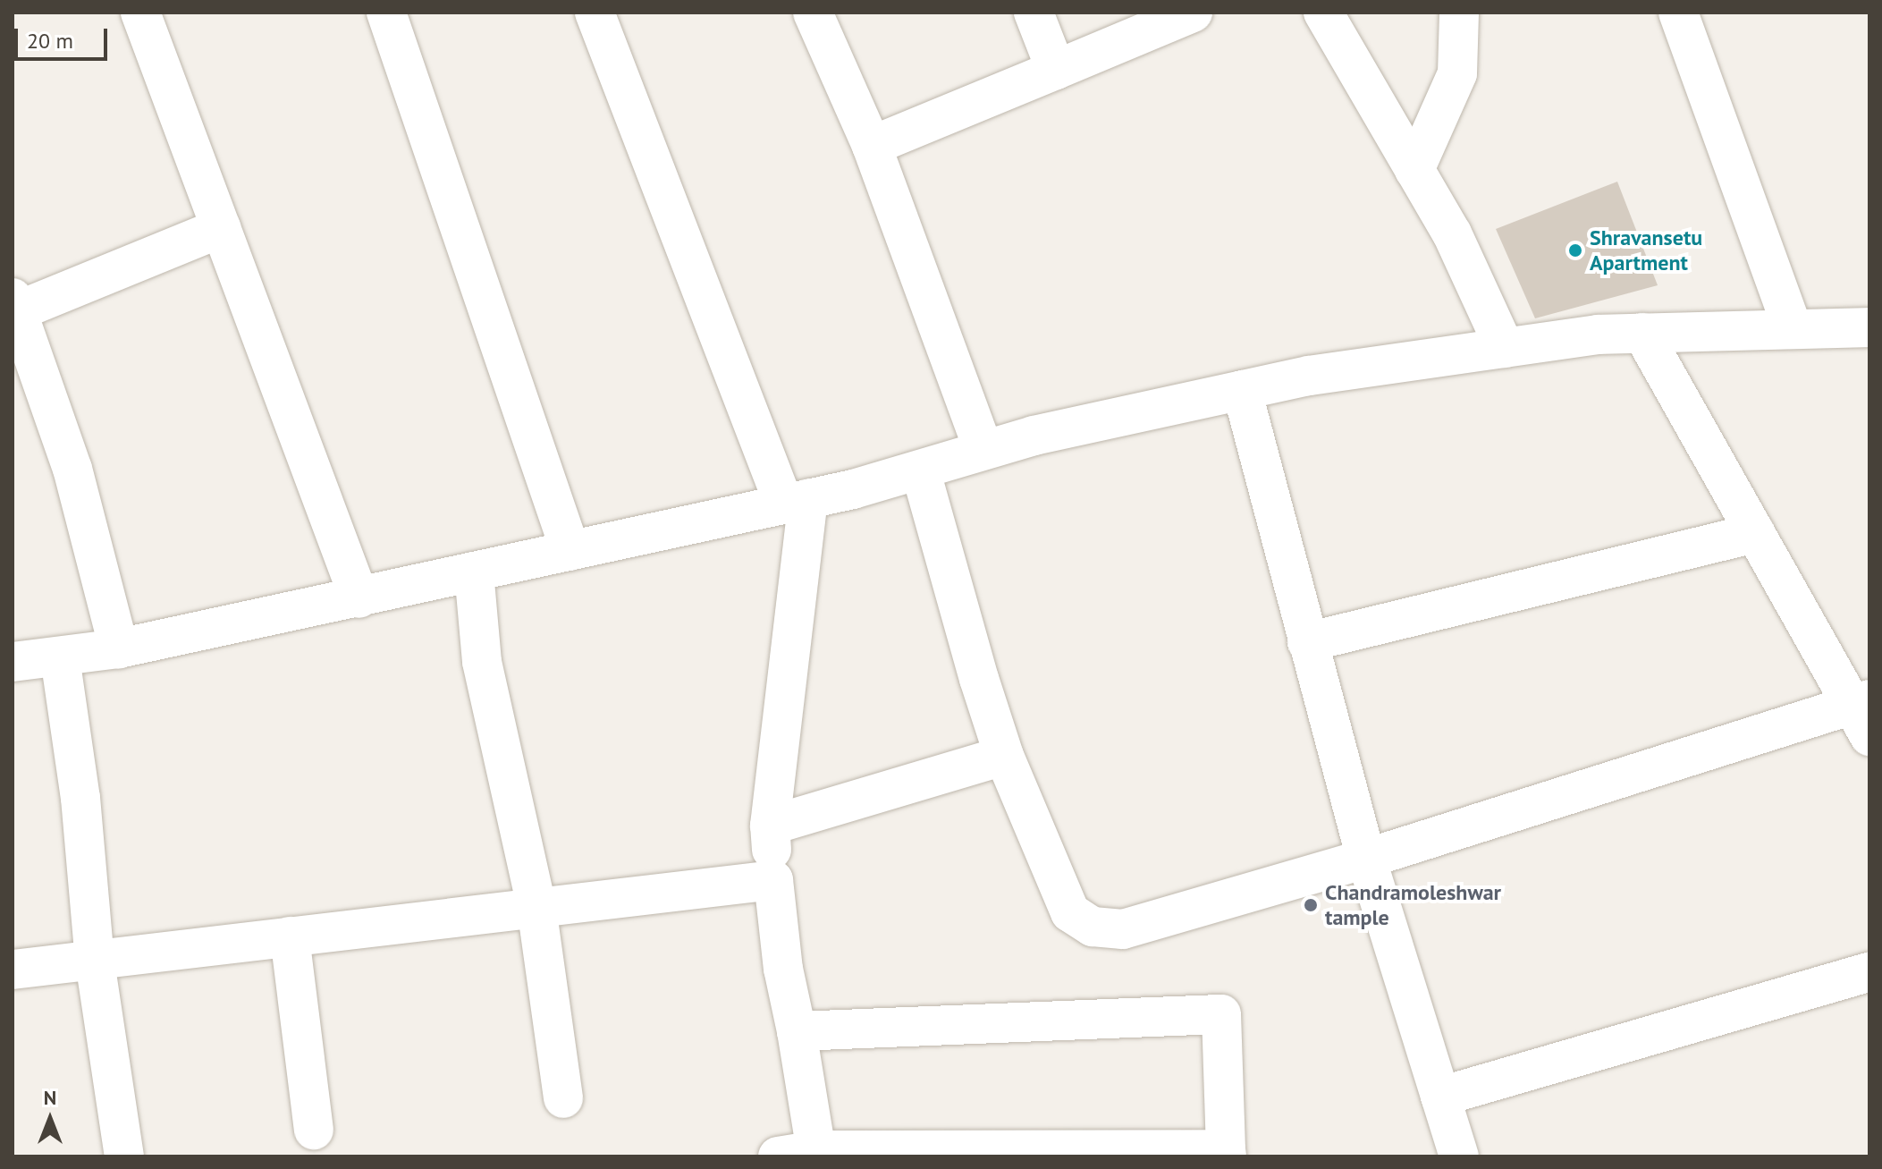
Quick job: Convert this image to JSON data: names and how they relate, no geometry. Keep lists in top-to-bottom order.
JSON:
{
  "places": ["Shravansetu Apartment", "Chandramoleshwar tample"],
  "scale_bar": "20 m",
  "north": "top"
}
